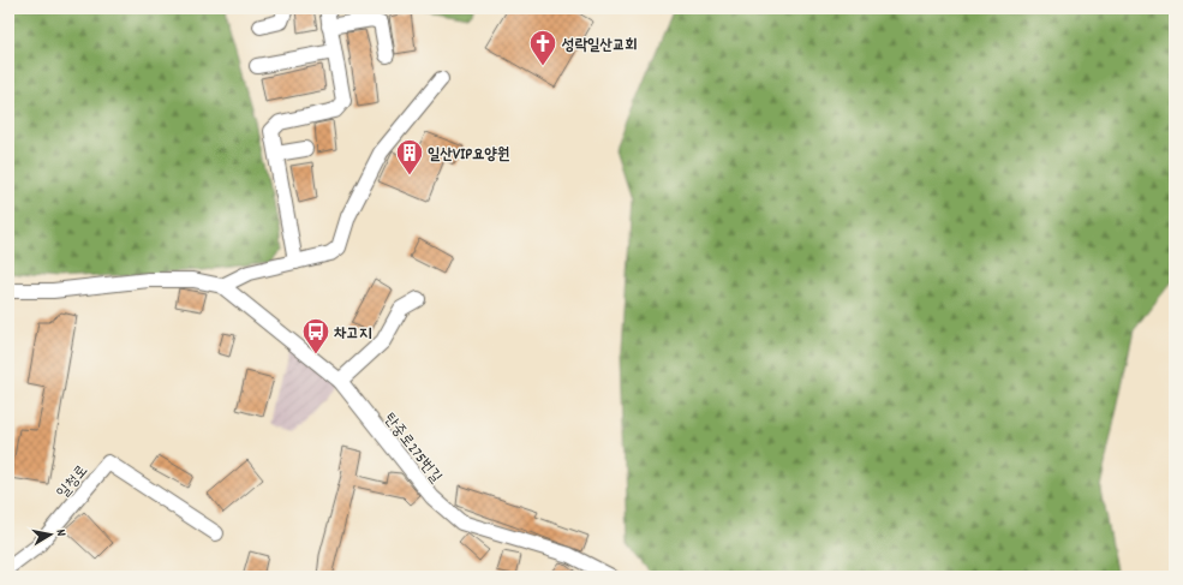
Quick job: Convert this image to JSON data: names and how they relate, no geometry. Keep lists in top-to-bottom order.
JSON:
{
  "streets": {
    "street": ["탄중로275번길", "일청로"]
  },
  "places": {
    "church": ["성락일산교회"],
    "building": ["일산VIP요양원"],
    "bus stop": ["차고지"]
  },
  "north": "right"
}
